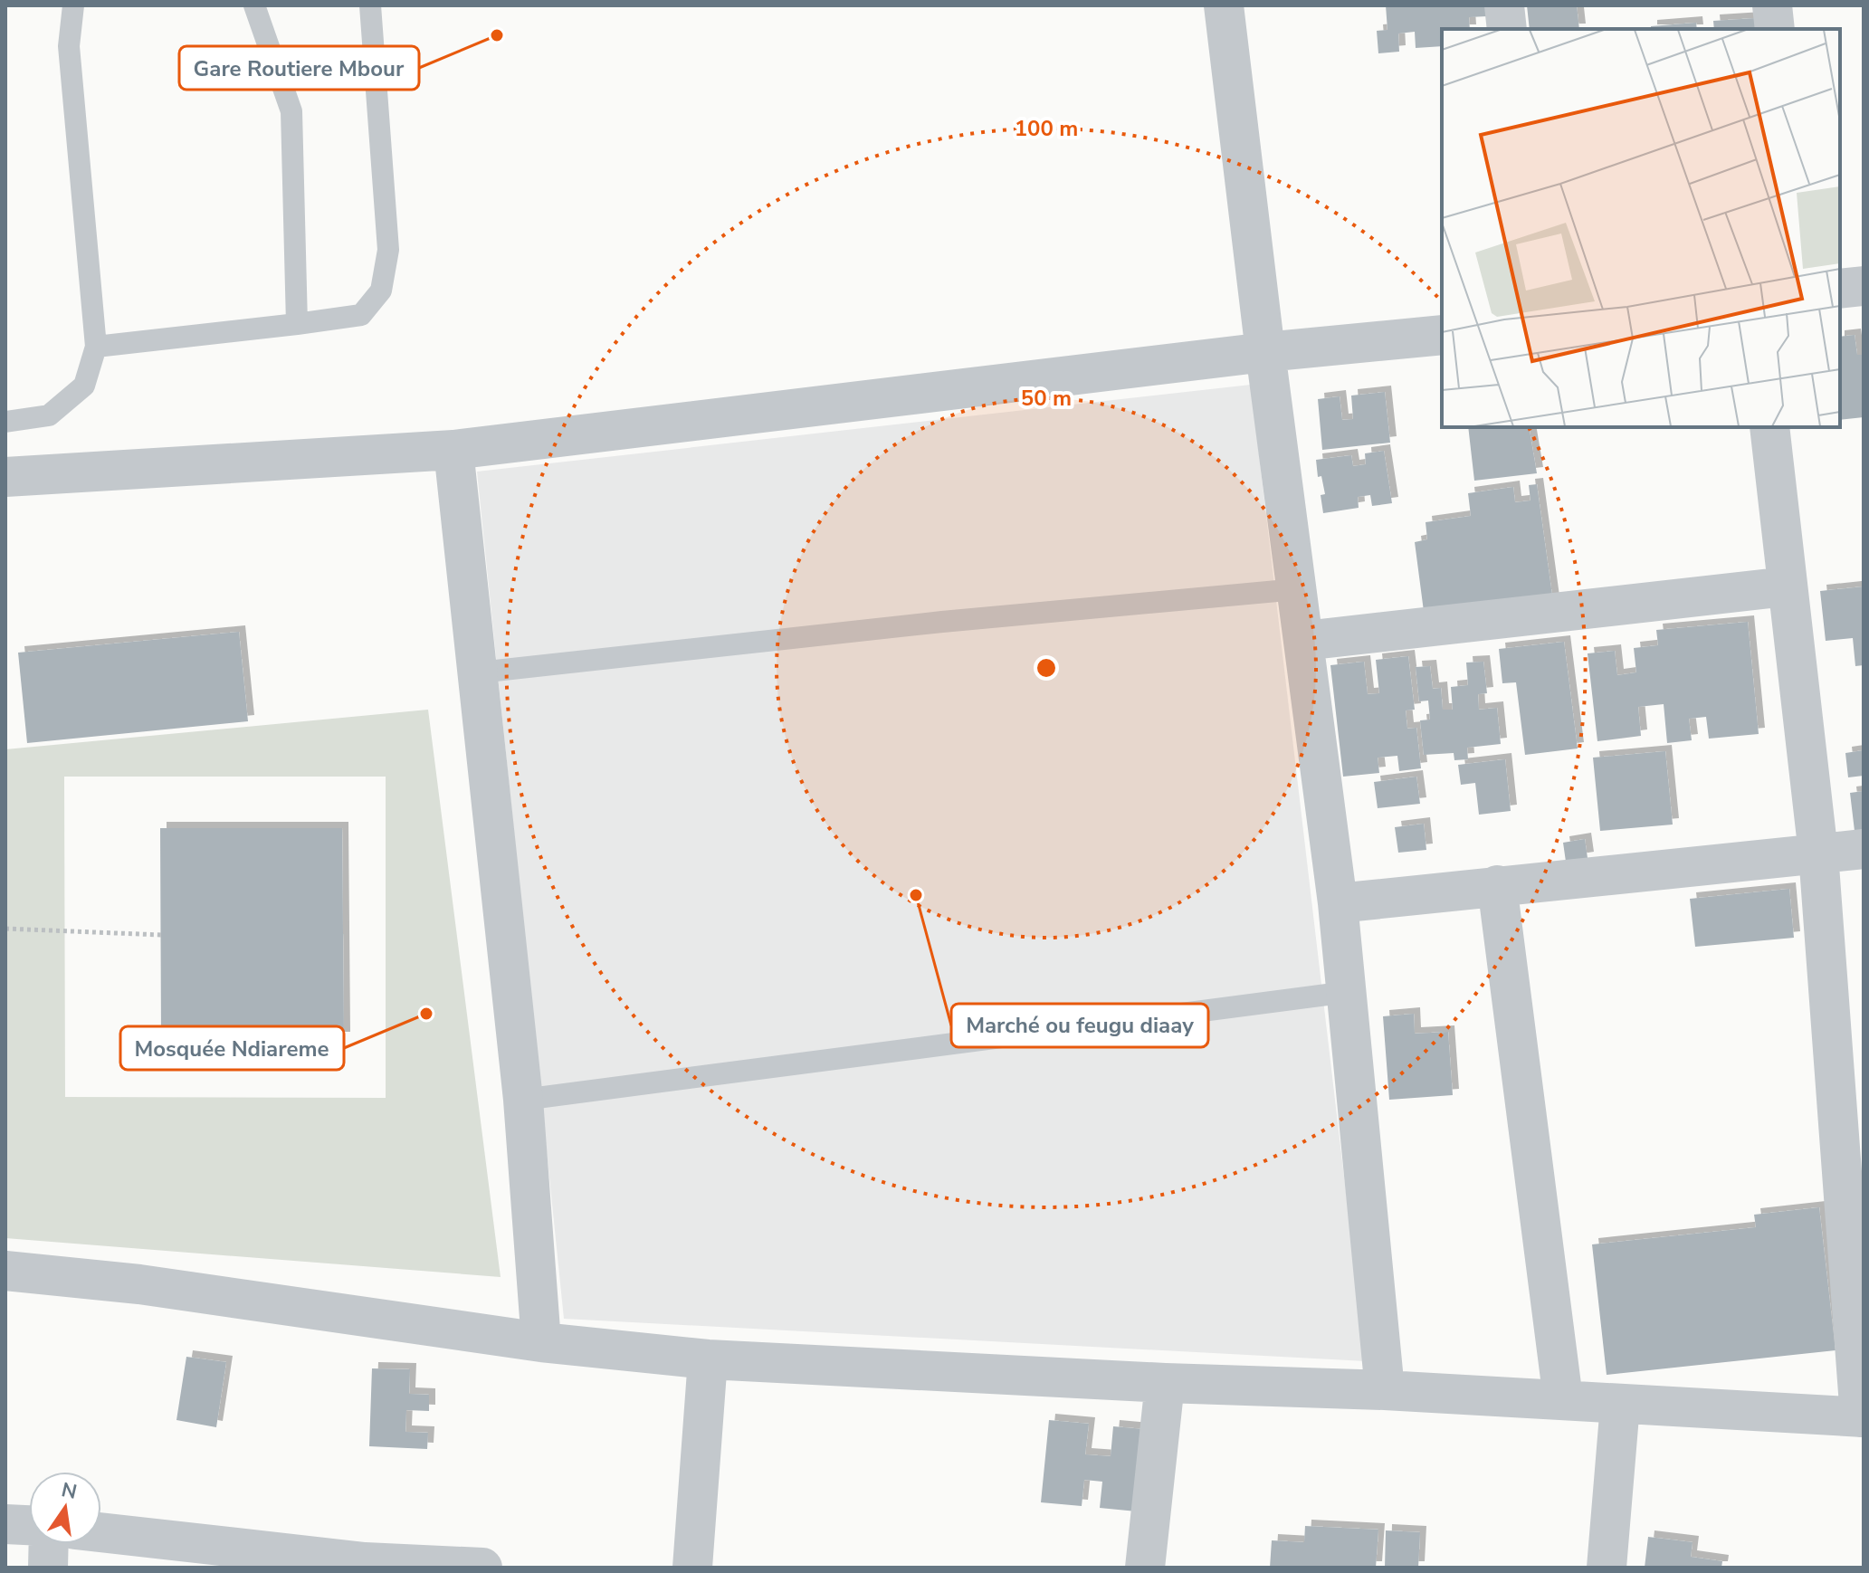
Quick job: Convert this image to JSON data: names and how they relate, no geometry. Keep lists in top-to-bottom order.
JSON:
{
  "places": ["Gare Routiere Mbour", "Marché ou feugu diaay", "Mosquée Ndiareme"],
  "north": "top",
  "rings": ["100 m", "50 m"]
}
